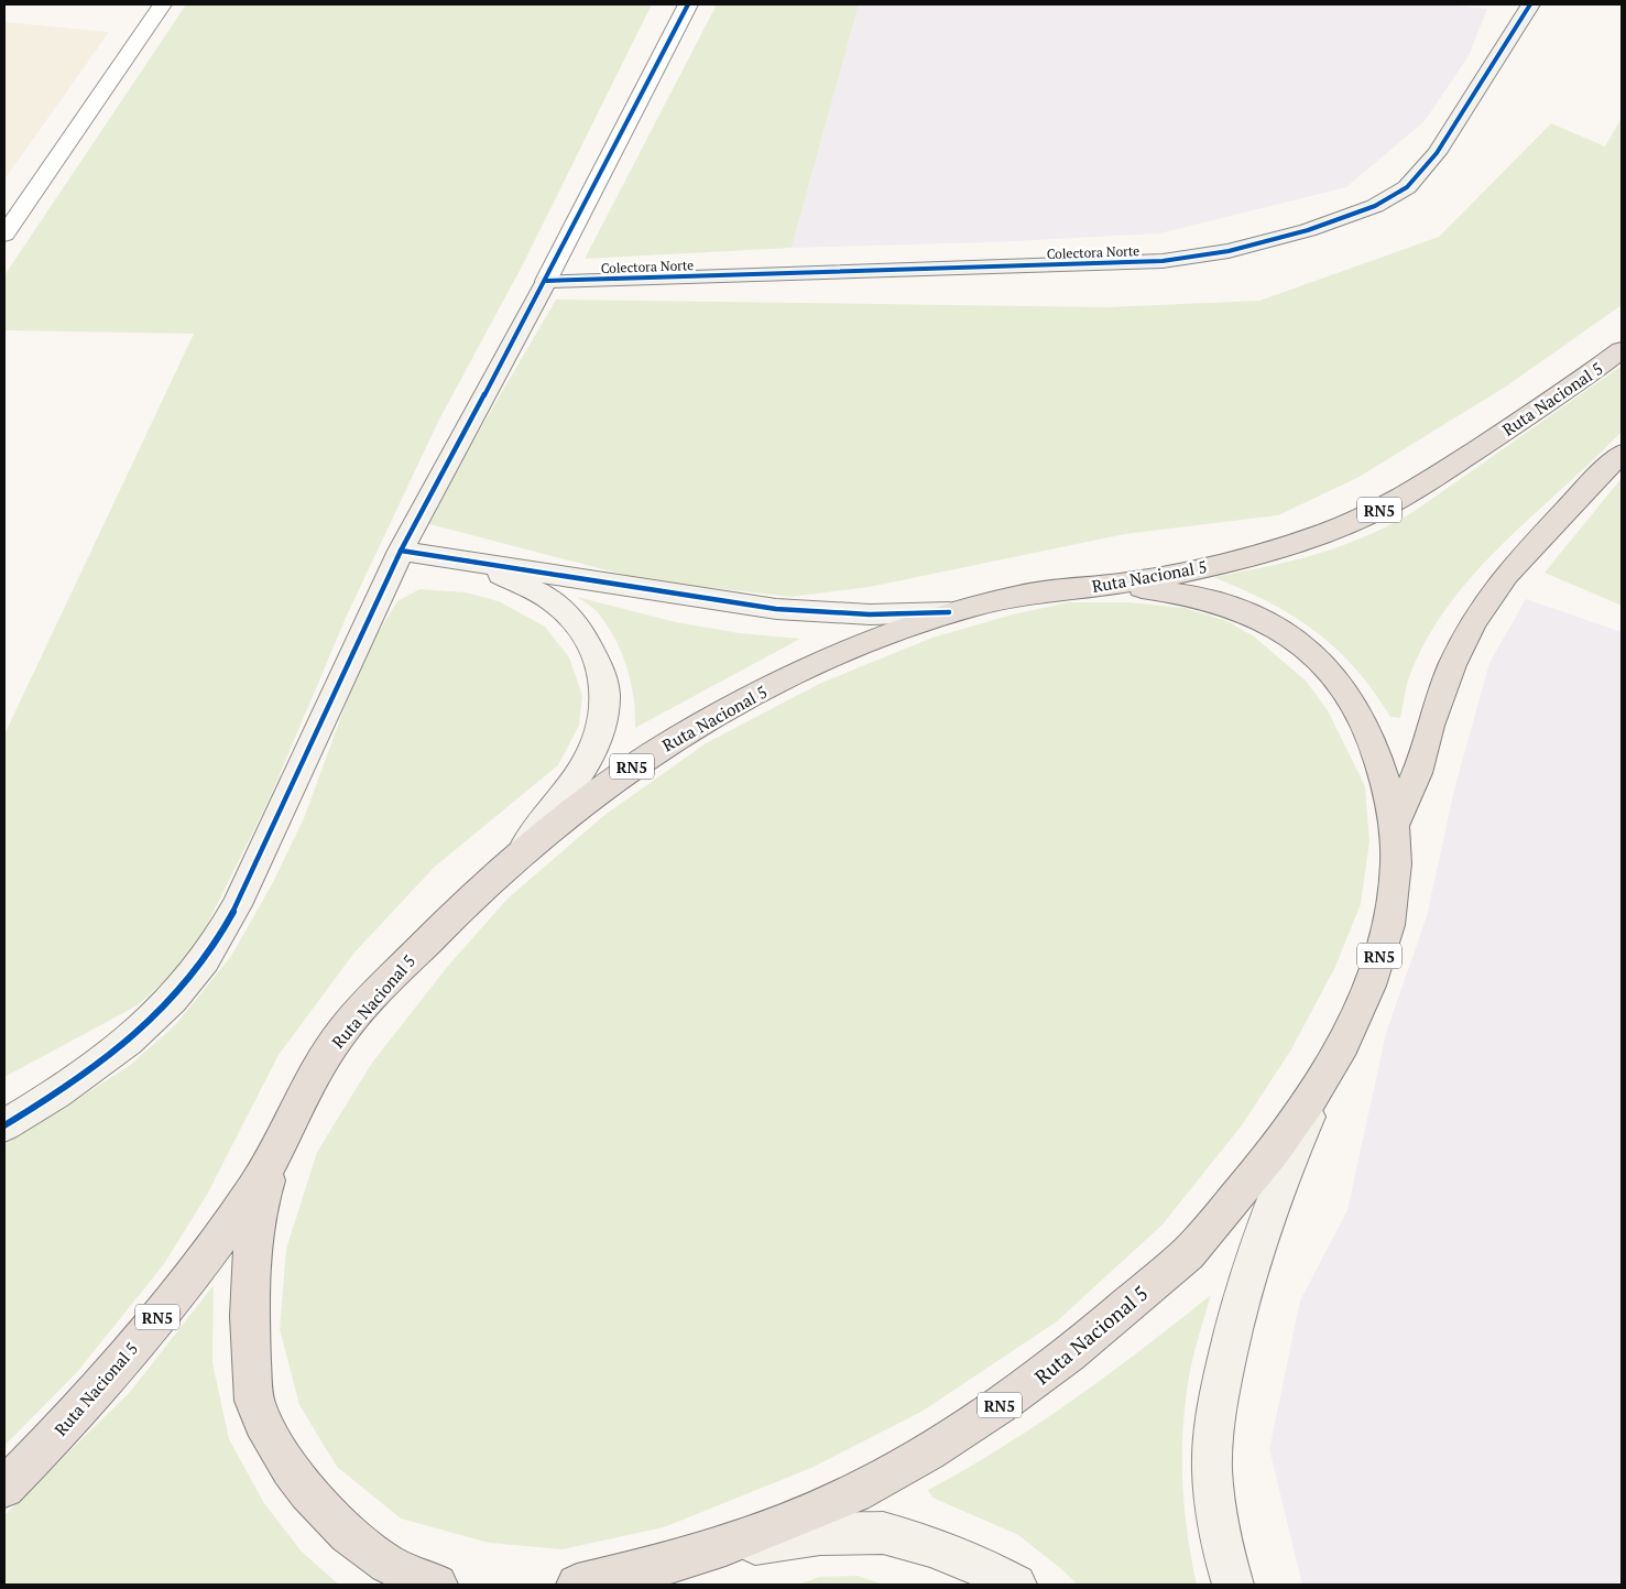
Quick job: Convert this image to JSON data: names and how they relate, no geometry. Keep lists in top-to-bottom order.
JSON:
{
  "streets": {
    "highway": ["Ruta Nacional 5", "RN5"],
    "street": ["Colectora Norte"]
  },
  "crossings": [
    ["Ruta Nacional 5", "RN5"]
  ]
}
